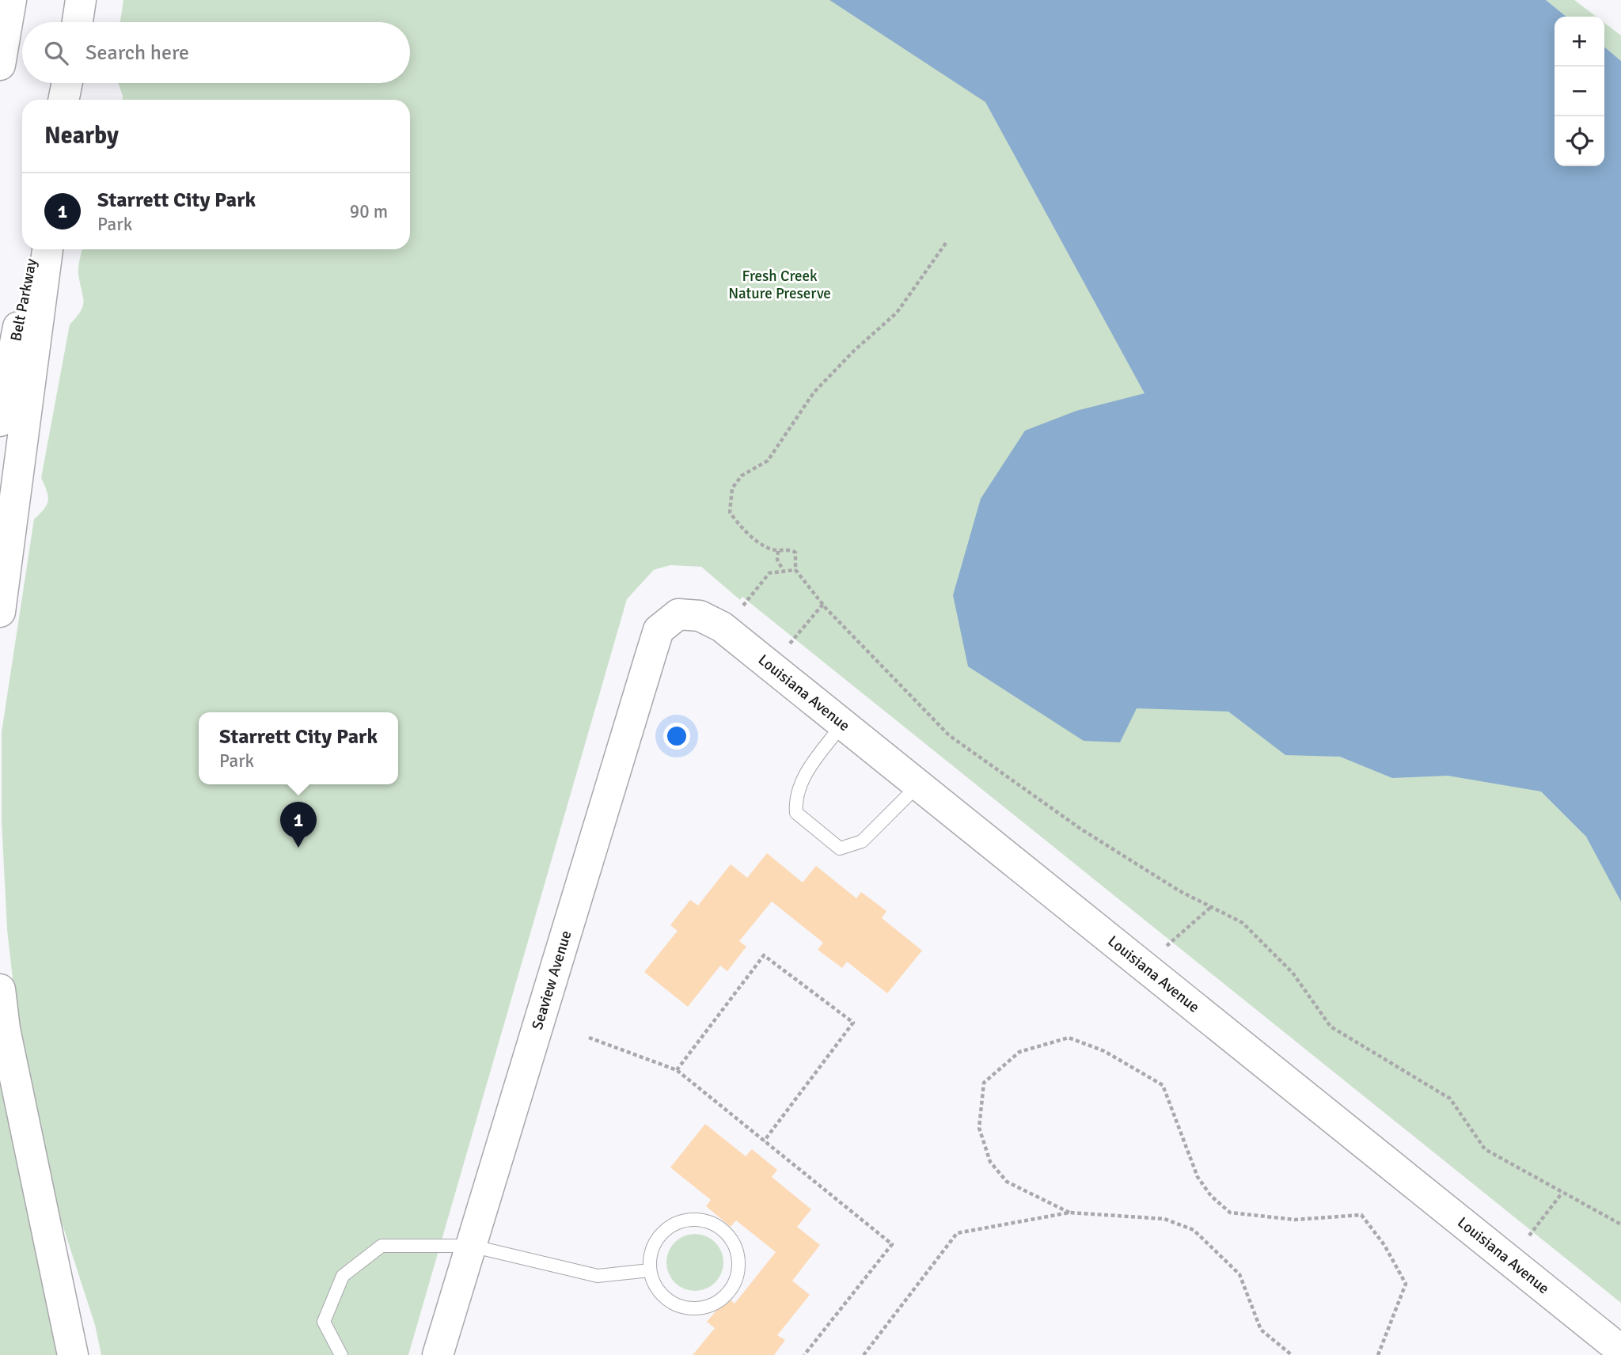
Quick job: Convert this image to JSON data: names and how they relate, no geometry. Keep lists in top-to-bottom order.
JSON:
{
  "streets": {
    "main road": ["Belt Parkway", "Louisiana Avenue", "Seaview Avenue"]
  },
  "crossings": [
    ["Louisiana Avenue", "Seaview Avenue"]
  ],
  "parks": ["Fresh Creek Nature Preserve"],
  "page": {
    "map_buttons": ["+", "−"],
    "search": "Search here",
    "heading": "Nearby",
    "list": [
      {
        "mark": "1",
        "name": "Starrett City Park",
        "note": "Park",
        "value": "90 m"
      }
    ],
    "popup": ["Starrett City Park", "Park"],
    "pins": "1"
  }
}
